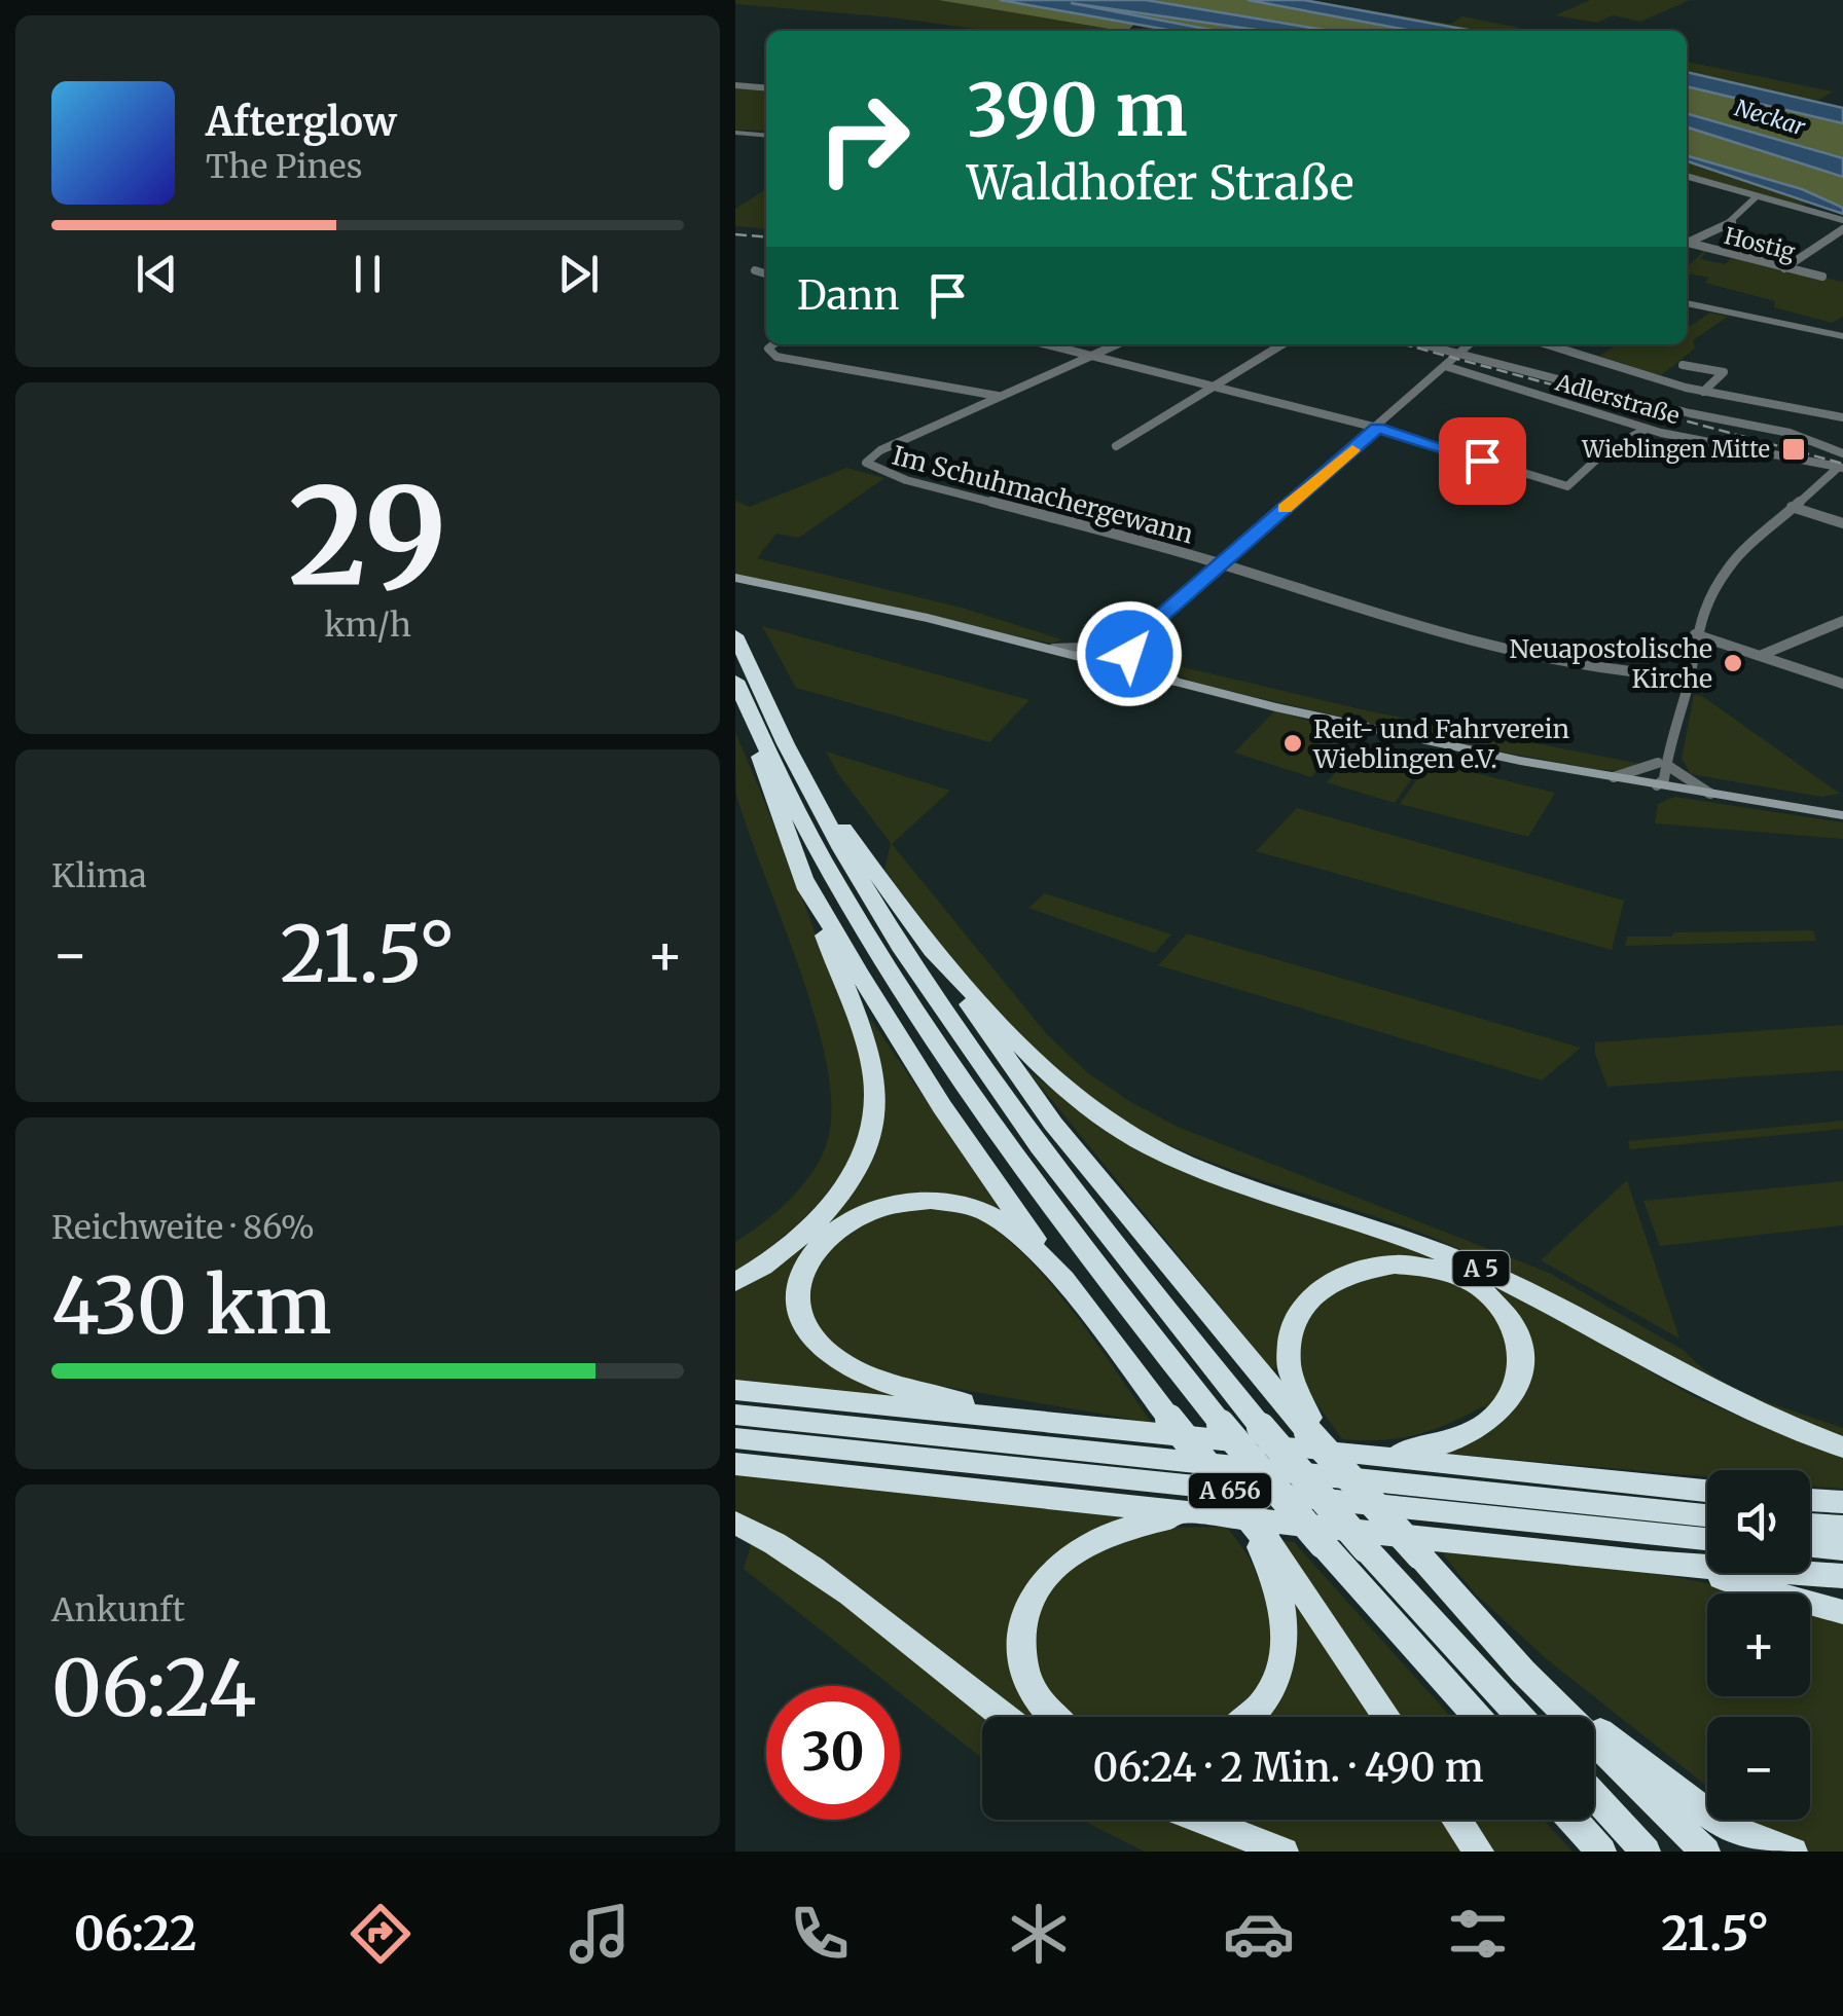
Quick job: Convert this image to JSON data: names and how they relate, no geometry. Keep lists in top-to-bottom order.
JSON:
{
  "streets": {
    "highway": ["A 5", "A 656"],
    "street": ["Hostig", "Adlerstraße", "Im Schuhmachergewann"]
  },
  "water": ["Neckar"],
  "places": {
    "transit": ["Wieblingen Mitte"],
    "other": ["Neuapostolische Kirche", "Reit- und Fahrverein Wieblingen e.V."]
  },
  "page": {
    "turn": ["390 m", "Waldhofer Straße"],
    "song": ["Afterglow", "The Pines"],
    "then": "Dann",
    "tile": [
      ["29", "km/h"],
      "Klima",
      ["Reichweite · 86%", "430 km"],
      ["Ankunft", "06:24"]
    ],
    "heat": ["−", "21.5°", "+"],
    "map_buttons": ["+", "−"],
    "limit": "30",
    "trip": "06:24 · 2 Min. · 490 m",
    "tabs": ["06:22", "21.5°"]
  }
}
